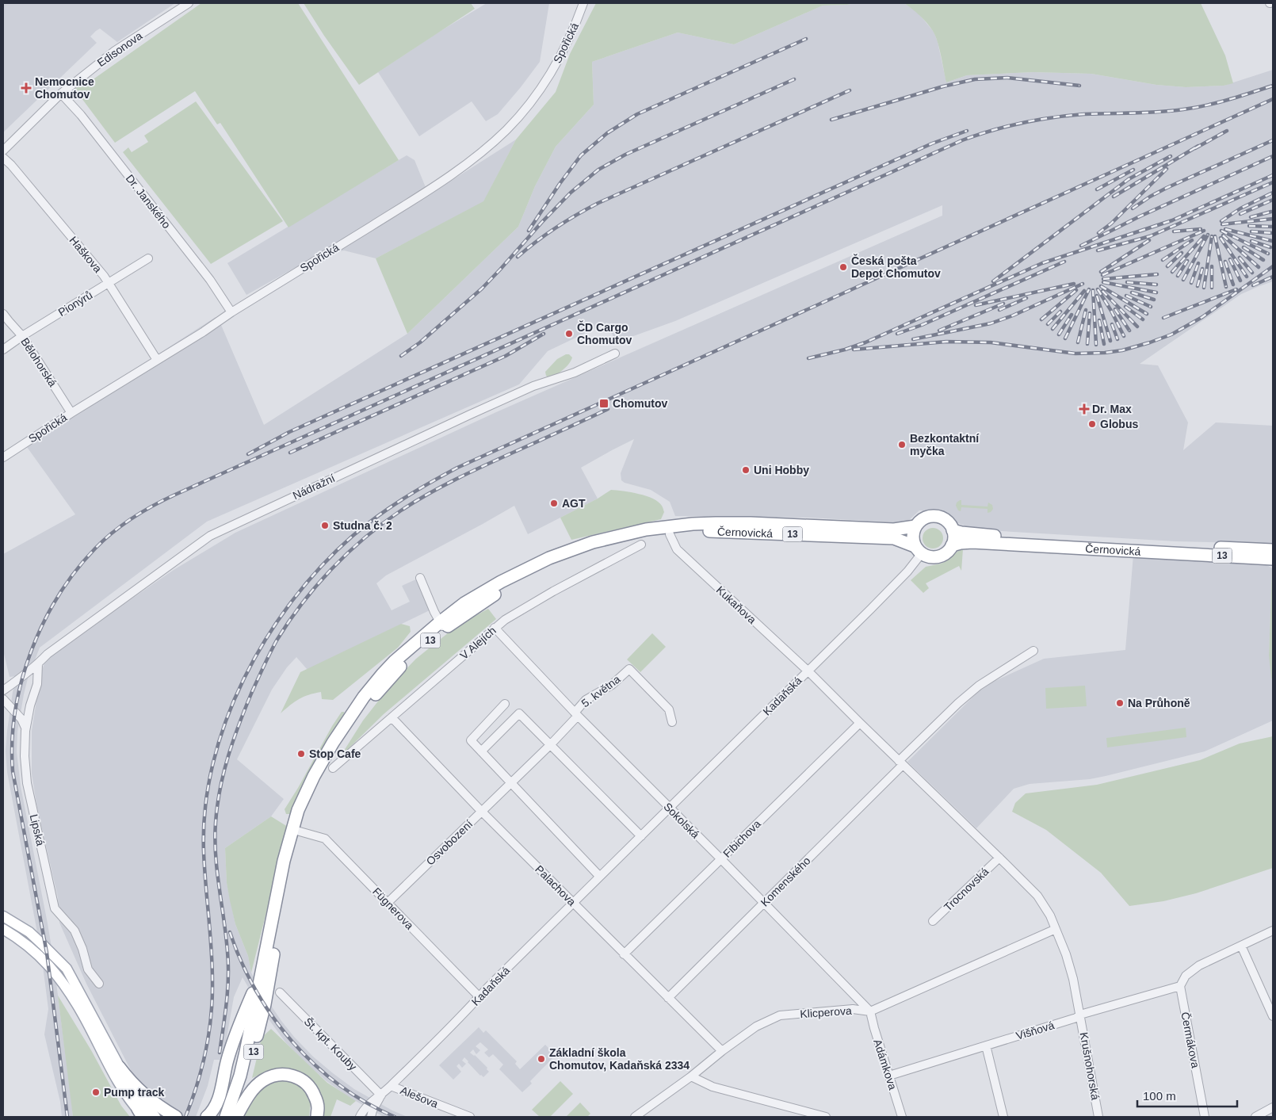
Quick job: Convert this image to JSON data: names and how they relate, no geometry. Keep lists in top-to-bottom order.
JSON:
{
  "streets": {
    "highway": ["Černovická", "13"],
    "street": [
      "Spořická",
      "Edisonova",
      "Dr. Janského",
      "Haškova",
      "Pionýrů",
      "Bělohorská",
      "Nádražní",
      "Kukaňova",
      "V Alejích",
      "5. května",
      "Kadaňská",
      "Sokolská",
      "Lipská",
      "Fibichova",
      "Osvobození",
      "Komenského",
      "Palachova",
      "Trocnovská",
      "Fügnerova",
      "Klicperova",
      "Višňová",
      "Čermákova",
      "Št. kpt. Kouby",
      "Adámkova",
      "Krušnohorská",
      "Alešova"
    ]
  },
  "crossings": [
    ["Spořická", "Dr. Janského"],
    ["Spořická", "Haškova"],
    ["Spořická", "Bělohorská"],
    ["Edisonova", "Dr. Janského"],
    ["Haškova", "Pionýrů"],
    ["Pionýrů", "Bělohorská"],
    ["Nádražní", "Lipská"],
    ["Černovická", "13"],
    ["Černovická", "Kukaňova"],
    ["Černovická", "Kadaňská"],
    ["13", "Kukaňova"],
    ["13", "Fügnerova"],
    ["Kukaňova", "Kadaňská"],
    ["V Alejích", "Sokolská"],
    ["V Alejích", "Palachova"],
    ["5. května", "Sokolská"],
    ["5. května", "Osvobození"],
    ["Kadaňská", "Sokolská"],
    ["Kadaňská", "Palachova"],
    ["Kadaňská", "Fügnerova"],
    ["Kadaňská", "Št. kpt. Kouby"],
    ["Kadaňská", "Alešova"],
    ["Sokolská", "Fibichova"],
    ["Sokolská", "Osvobození"],
    ["Sokolská", "Komenského"],
    ["Sokolská", "Klicperova"],
    ["Sokolská", "Adámkova"],
    ["Fibichova", "Palachova"],
    ["Osvobození", "Palachova"],
    ["Osvobození", "Fügnerova"],
    ["Komenského", "Palachova"],
    ["Palachova", "Klicperova"],
    ["Klicperova", "Adámkova"],
    ["Višňová", "Čermákova"],
    ["Višňová", "Adámkova"],
    ["Višňová", "Krušnohorská"]
  ],
  "places": {
    "health": ["Nemocnice Chomutov", "Dr. Max"],
    "other": [
      "Česká pošta Depot Chomutov",
      "ČD Cargo Chomutov",
      "Globus",
      "Bezkontaktní myčka",
      "Uni Hobby",
      "AGT",
      "Studna č. 2",
      "Na Průhoně",
      "Stop Cafe",
      "Základní škola Chomutov, Kadaňská 2334",
      "Pump track"
    ],
    "transit": ["Chomutov"]
  },
  "scale_bar": "100 m"
}
